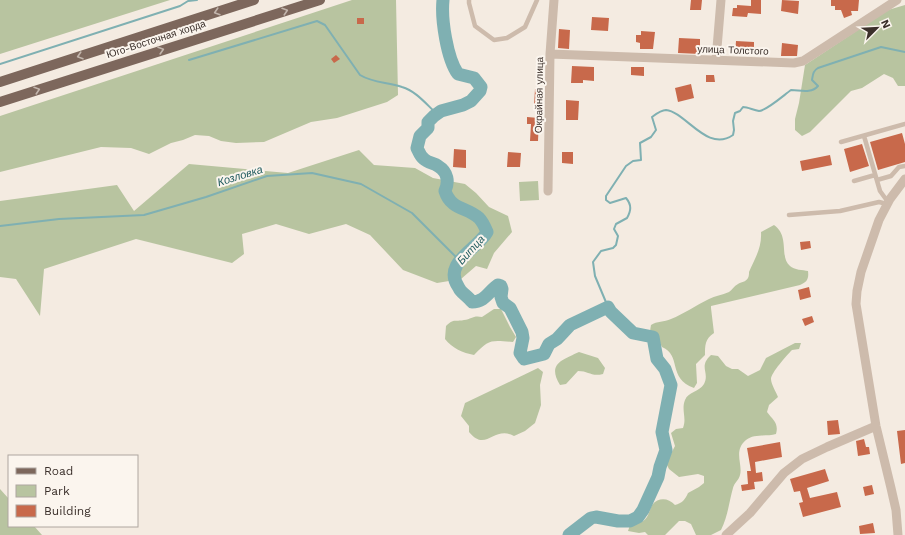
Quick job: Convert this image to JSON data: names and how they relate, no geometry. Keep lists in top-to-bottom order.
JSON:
{
  "streets": {
    "main road": ["Юго-Восточная хорда"],
    "street": ["улица Толстого", "Окрайная улица"]
  },
  "crossings": [
    ["улица Толстого", "Окрайная улица"]
  ],
  "water": ["Козловка", "Битца"],
  "legend": ["Road", "Park", "Building"],
  "north": "top right"
}
